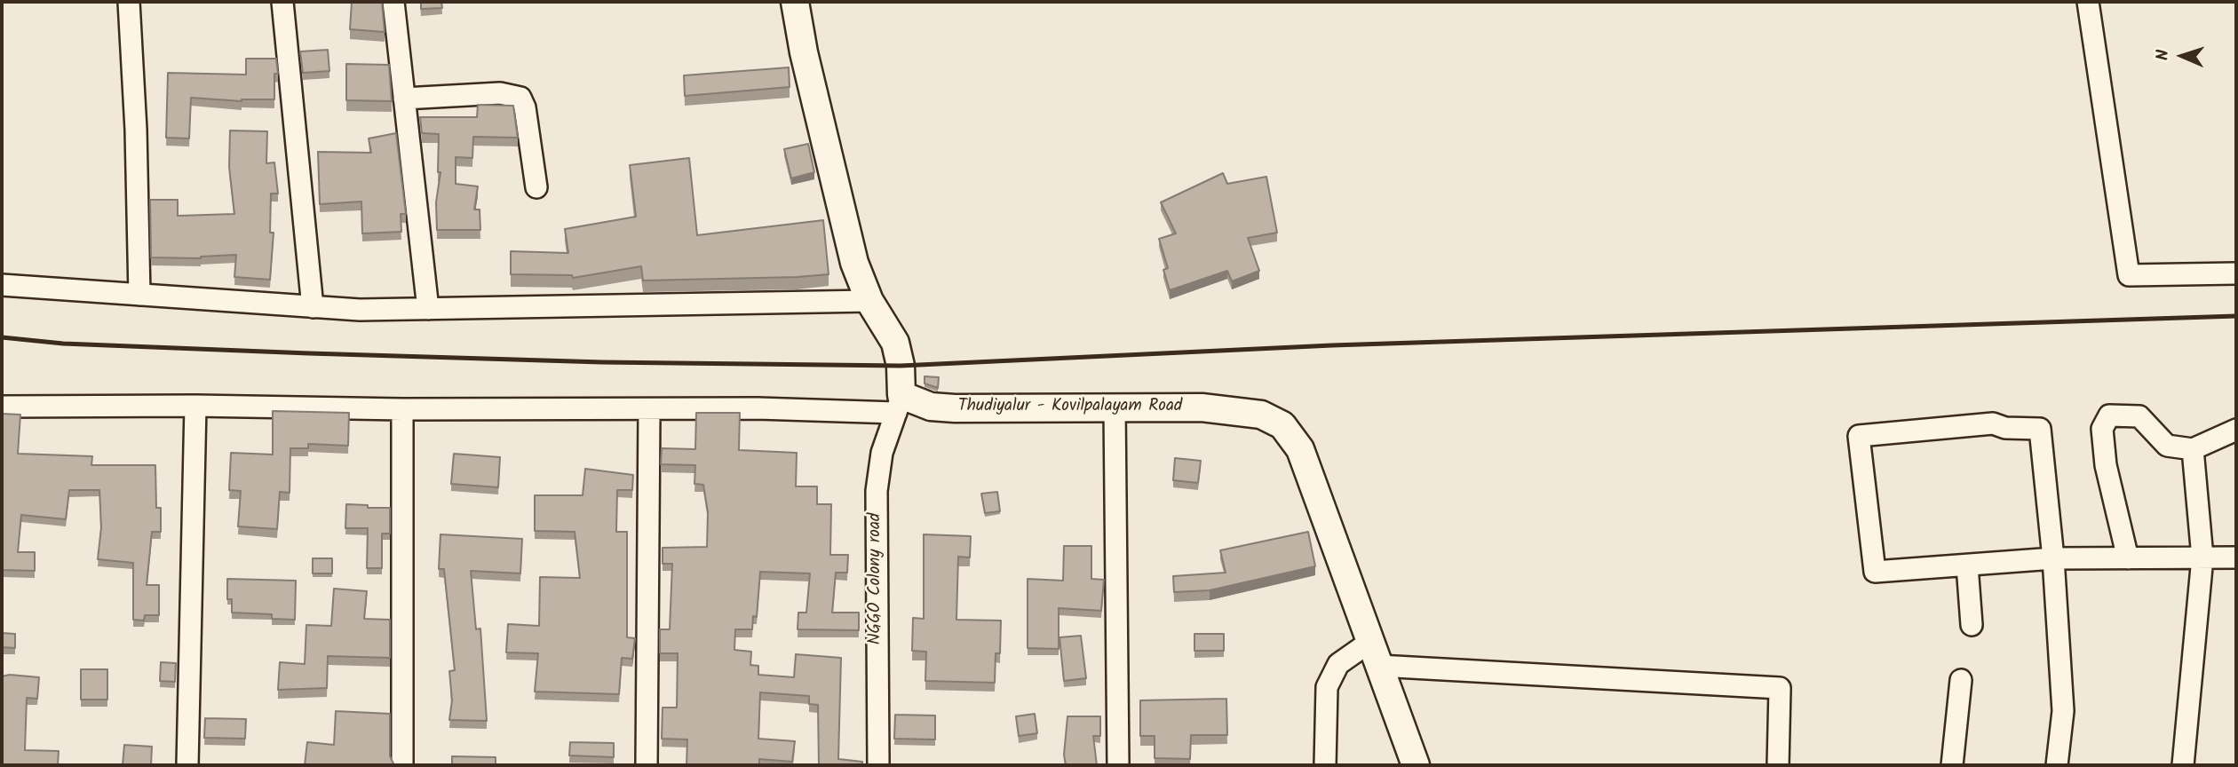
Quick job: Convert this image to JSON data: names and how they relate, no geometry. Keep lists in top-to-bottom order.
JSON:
{
  "streets": {
    "main road": ["Thudiyalur - Kovilpalayam Road"],
    "street": ["NGGO Colony road"]
  },
  "crossings": [
    ["Thudiyalur - Kovilpalayam Road", "NGGO Colony road"]
  ],
  "north": "left"
}
